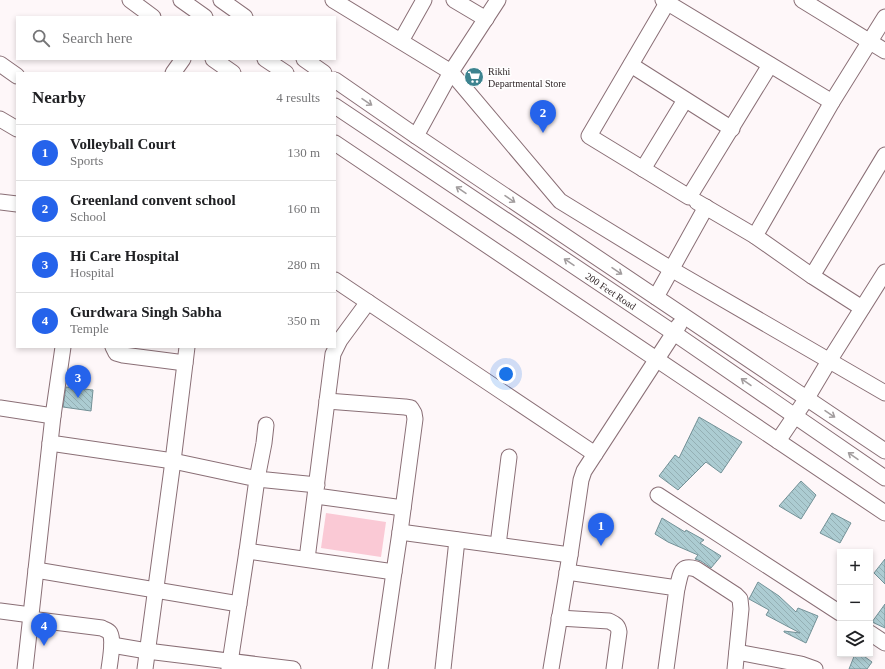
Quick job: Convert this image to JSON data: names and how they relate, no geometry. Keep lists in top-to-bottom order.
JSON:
{
  "streets": {
    "street": ["200 Feet Road"]
  },
  "places": {
    "supermarket": ["Rikhi Departmental Store"]
  },
  "page": {
    "search": "Search here",
    "heading": ["Nearby", "4 results"],
    "pins": [
      "2",
      "3",
      "1",
      "4"
    ],
    "list": [
      {
        "mark": "1",
        "name": "Volleyball Court",
        "note": "Sports",
        "value": "130 m"
      },
      {
        "mark": "2",
        "name": "Greenland convent school",
        "note": "School",
        "value": "160 m"
      },
      {
        "mark": "3",
        "name": "Hi Care Hospital",
        "note": "Hospital",
        "value": "280 m"
      },
      {
        "mark": "4",
        "name": "Gurdwara Singh Sabha",
        "note": "Temple",
        "value": "350 m"
      }
    ],
    "map_buttons": ["+", "−"]
  }
}
